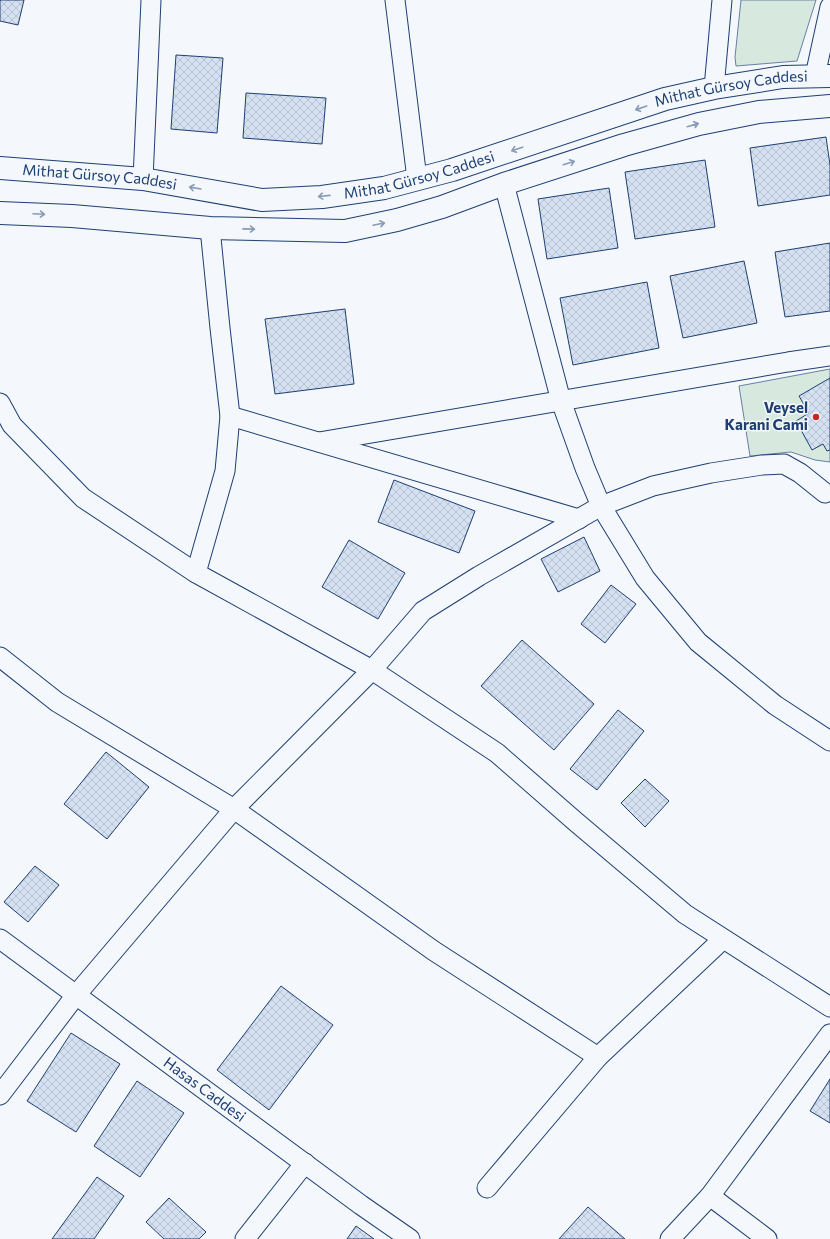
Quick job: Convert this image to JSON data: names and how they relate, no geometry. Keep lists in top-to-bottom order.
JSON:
{
  "streets": {
    "main road": ["Mithat Gürsoy Caddesi"],
    "street": ["Hasas Caddesi"]
  },
  "places": ["Veysel Karani Cami"]
}
